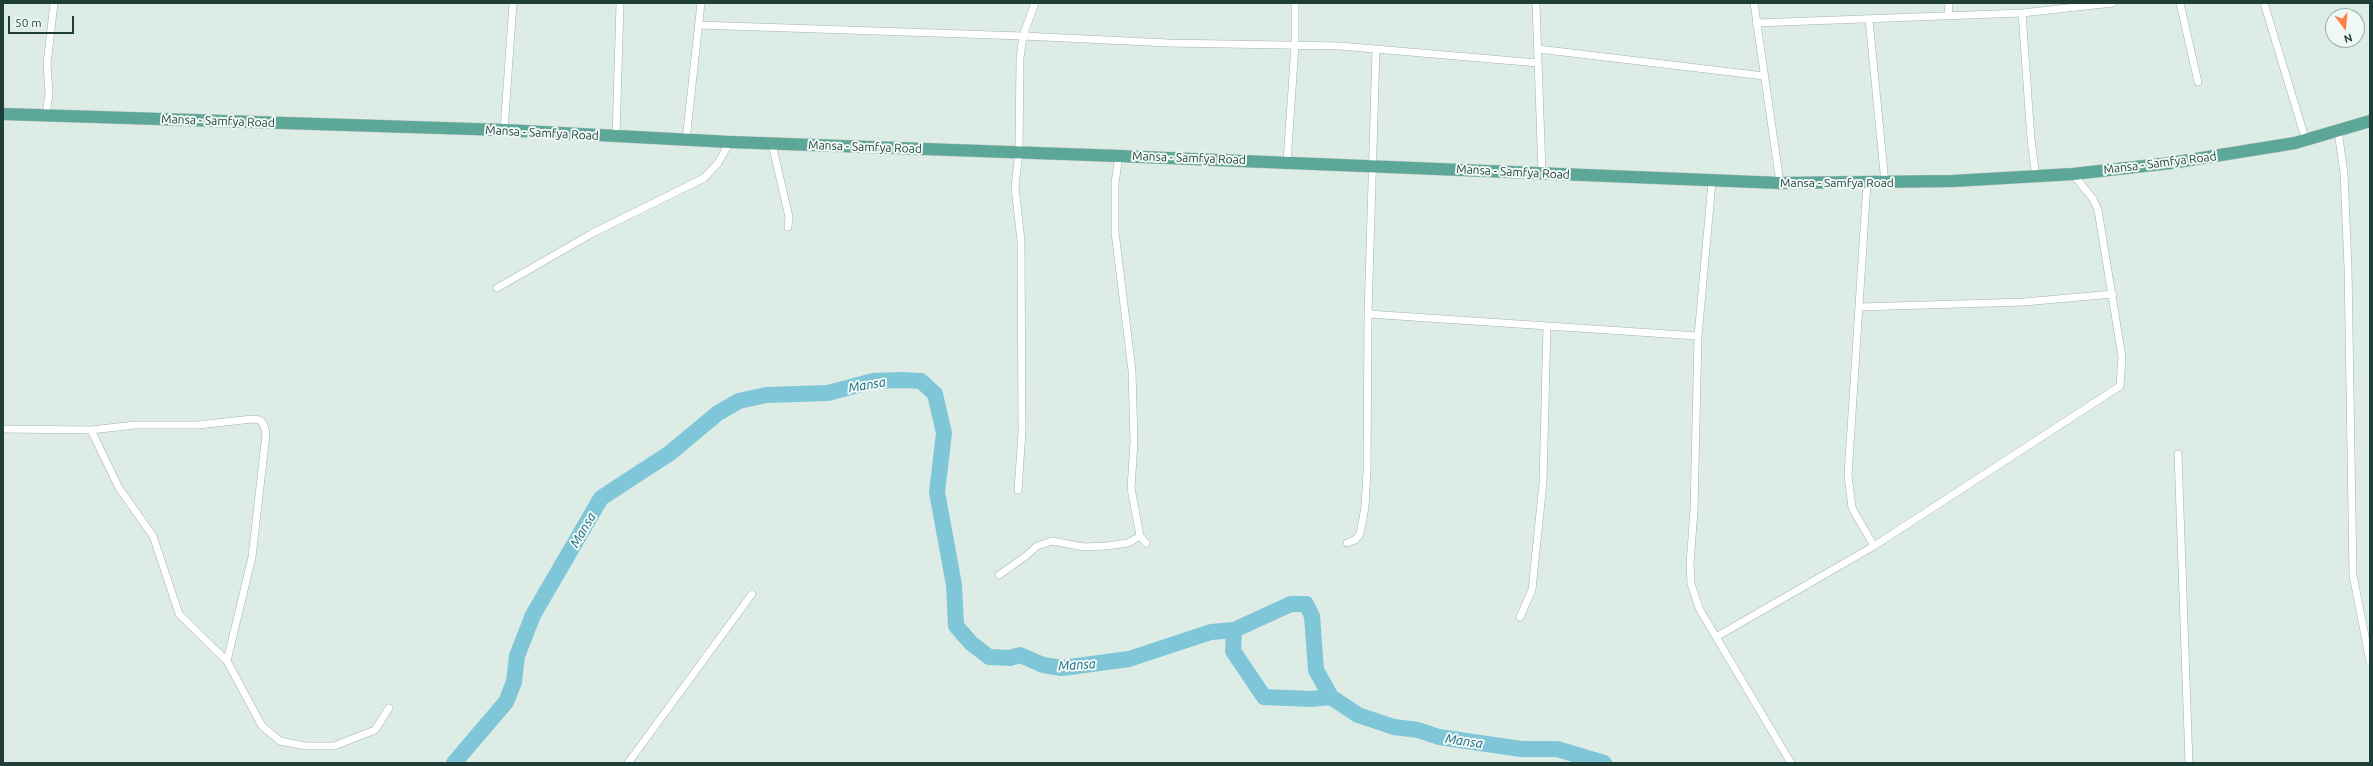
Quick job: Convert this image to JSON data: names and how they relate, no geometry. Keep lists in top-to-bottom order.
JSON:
{
  "streets": {
    "main road": ["Mansa - Samfya Road"]
  },
  "water": ["Mansa"],
  "scale_bar": "50 m",
  "north": "bottom"
}
